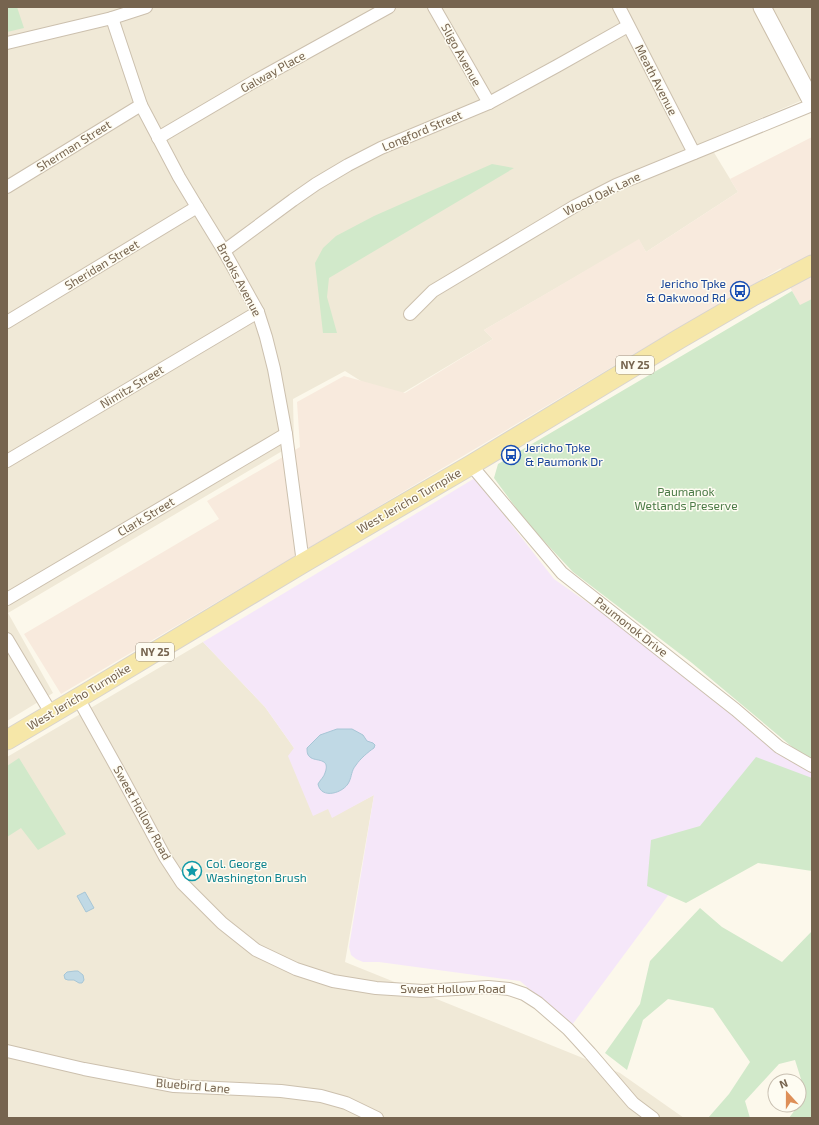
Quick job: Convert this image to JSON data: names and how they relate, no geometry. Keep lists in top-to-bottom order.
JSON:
{
  "streets": {
    "main road": ["NY 25", "West Jericho Turnpike"],
    "street": [
      "Sligo Avenue",
      "Galway Place",
      "Meath Avenue",
      "Longford Street",
      "Sherman Street",
      "Wood Oak Lane",
      "Sheridan Street",
      "Brooks Avenue",
      "Nimitz Street",
      "Clark Street",
      "Paumonok Drive",
      "Sweet Hollow Road",
      "Bluebird Lane"
    ]
  },
  "crossings": [
    ["Sligo Avenue", "Longford Street"],
    ["Galway Place", "Brooks Avenue"],
    ["Meath Avenue", "Longford Street"],
    ["Meath Avenue", "Wood Oak Lane"],
    ["Longford Street", "Brooks Avenue"],
    ["Sherman Street", "Brooks Avenue"],
    ["Sheridan Street", "Brooks Avenue"],
    ["Brooks Avenue", "Nimitz Street"],
    ["Brooks Avenue", "West Jericho Turnpike"],
    ["Brooks Avenue", "Clark Street"],
    ["West Jericho Turnpike", "Paumonok Drive"],
    ["West Jericho Turnpike", "Sweet Hollow Road"]
  ],
  "parks": ["Paumanok Wetlands Preserve"],
  "places": {
    "bus stop": ["Jericho Tpke & Oakwood Rd", "Jericho Tpke & Paumonk Dr"],
    "place": ["Col. George Washington Brush"]
  },
  "north": "top"
}
